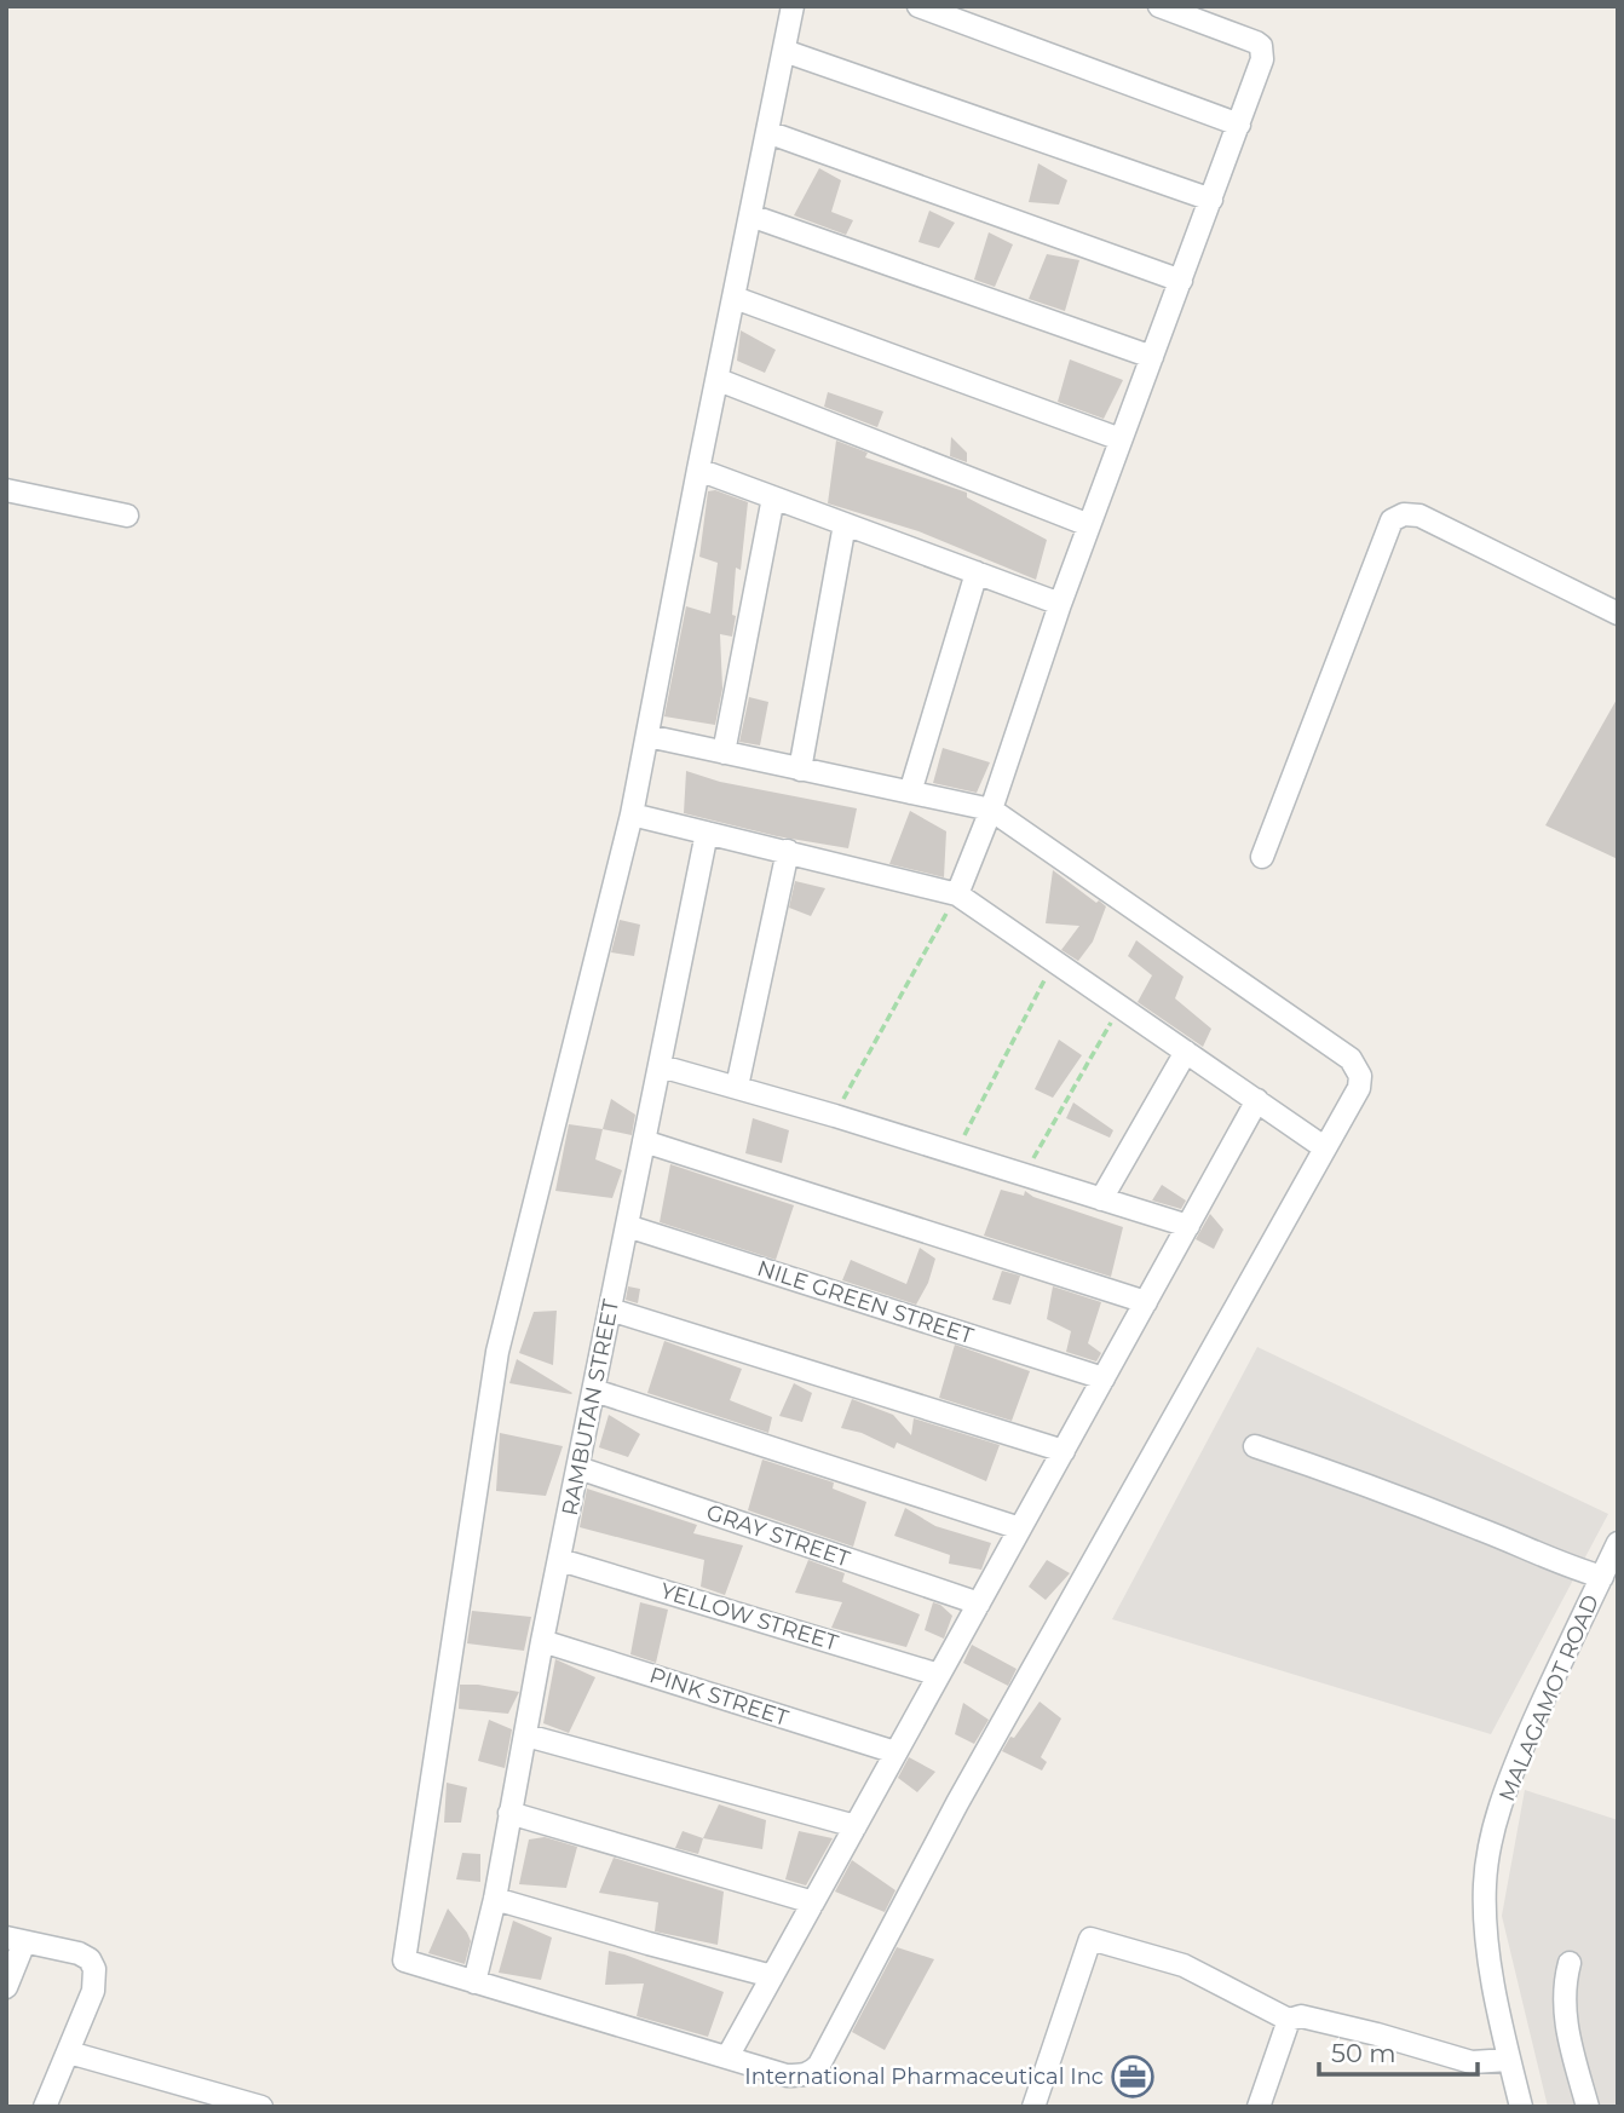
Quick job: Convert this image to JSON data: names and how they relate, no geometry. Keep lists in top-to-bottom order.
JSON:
{
  "streets": {
    "street": [
      "NILE GREEN STREET",
      "RAMBUTAN STREET",
      "GRAY STREET",
      "YELLOW STREET",
      "PINK STREET",
      "MALAGAMOT ROAD"
    ]
  },
  "crossings": [
    ["NILE GREEN STREET", "RAMBUTAN STREET"],
    ["RAMBUTAN STREET", "GRAY STREET"],
    ["RAMBUTAN STREET", "YELLOW STREET"],
    ["RAMBUTAN STREET", "PINK STREET"]
  ],
  "places": {
    "office": ["International Pharmaceutical Inc"]
  },
  "scale_bar": "50 m"
}
